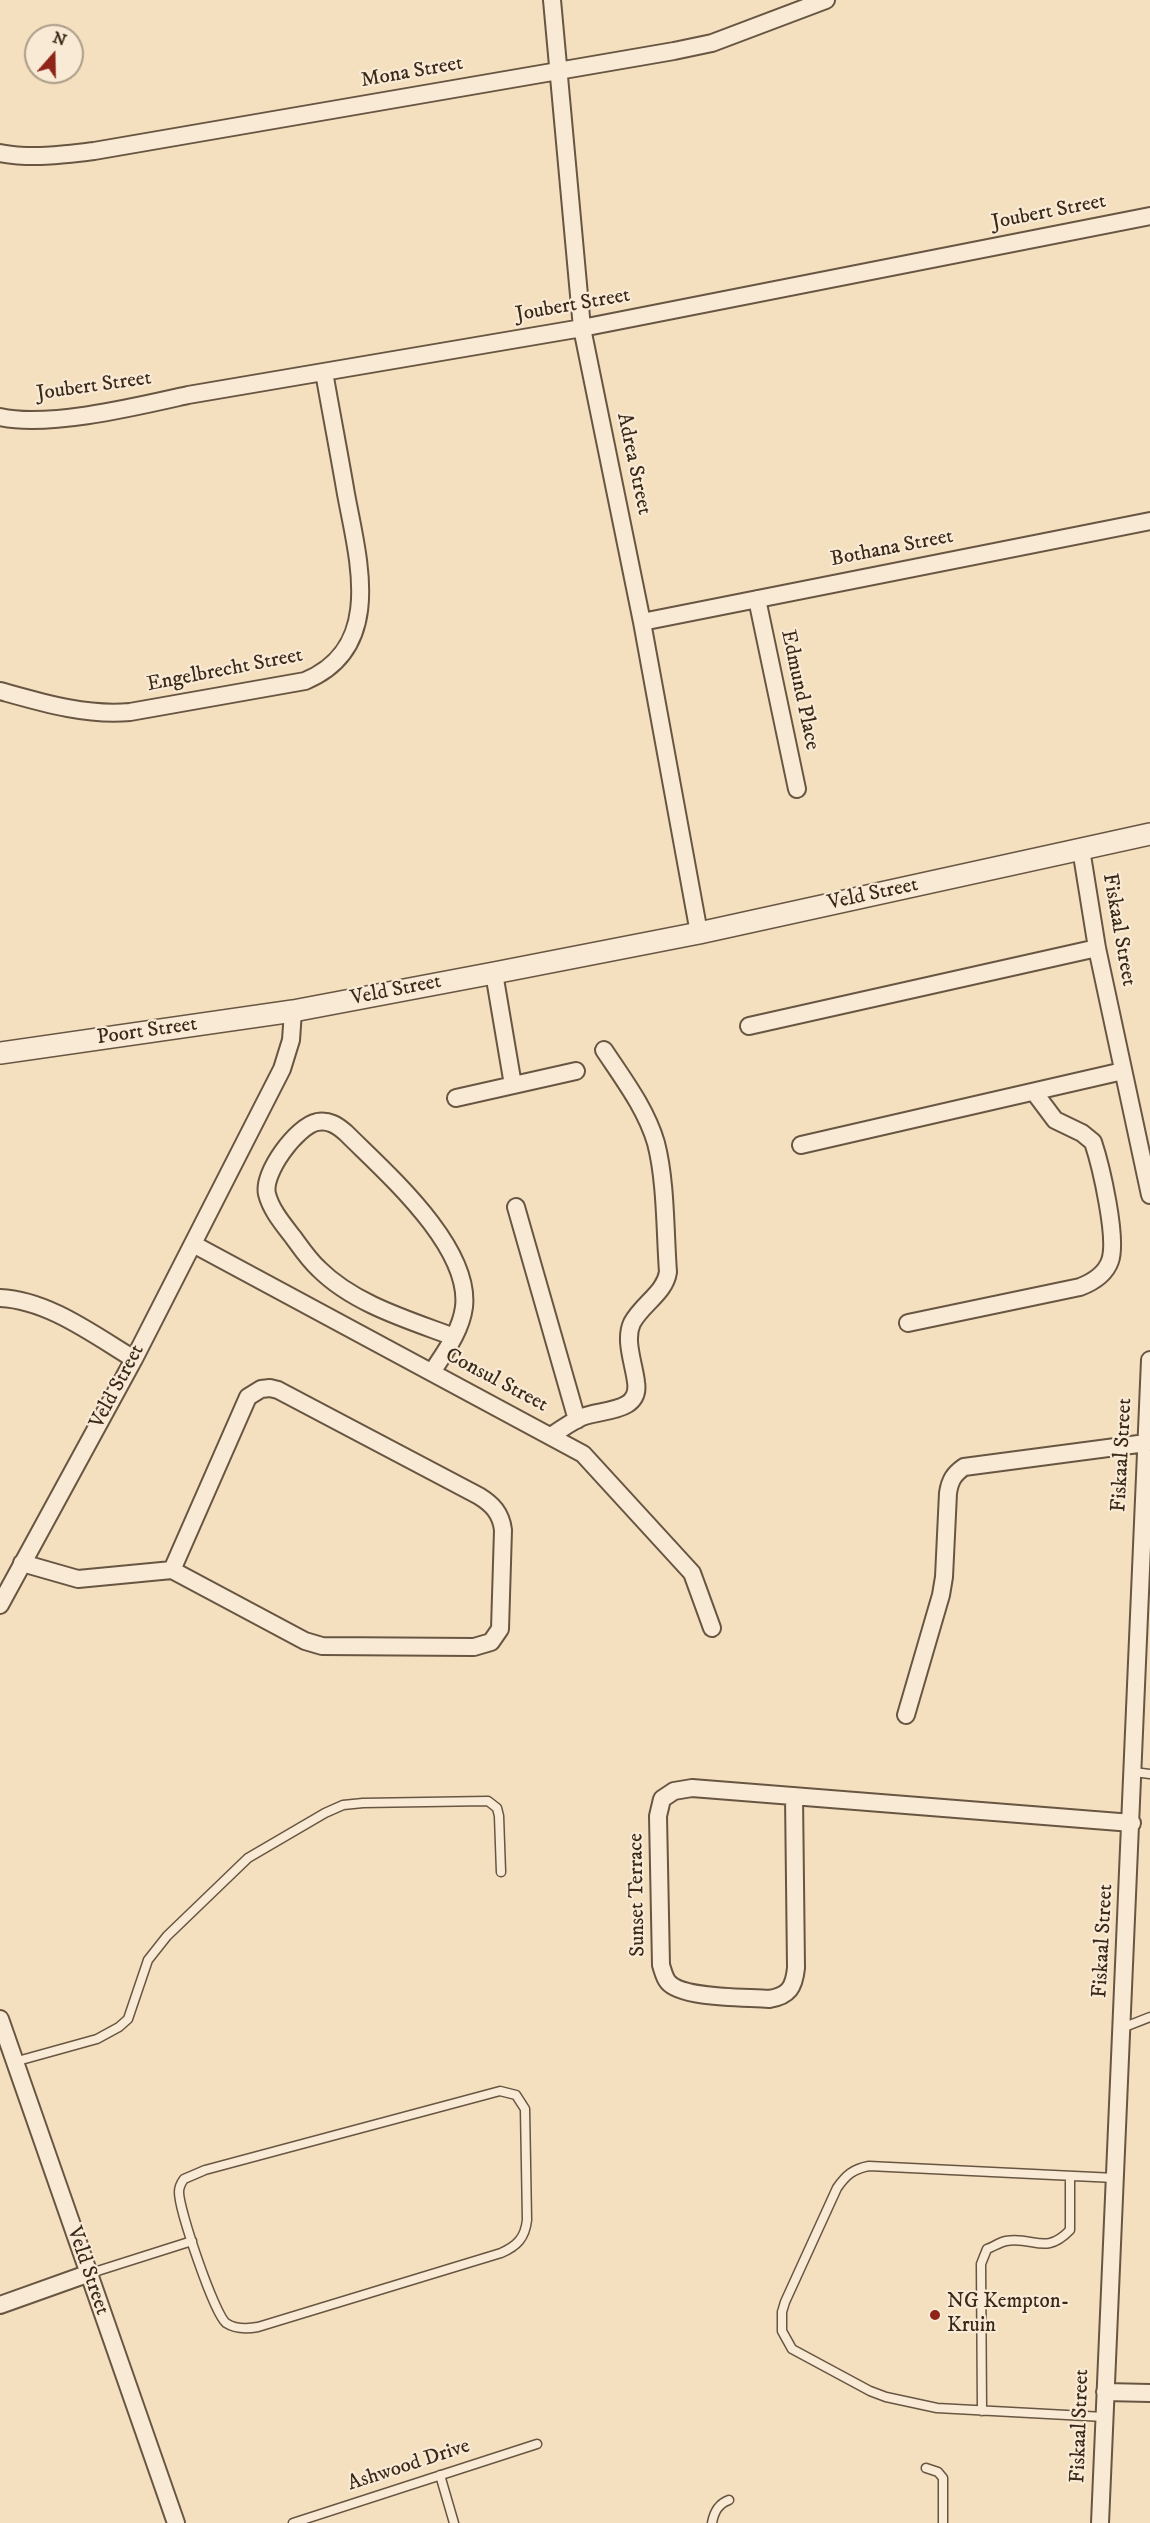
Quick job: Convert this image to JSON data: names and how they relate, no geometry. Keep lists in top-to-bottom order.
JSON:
{
  "streets": {
    "street": [
      "Mona Street",
      "Joubert Street",
      "Adrea Street",
      "Bothana Street",
      "Engelbrecht Street",
      "Edmund Place",
      "Veld Street",
      "Fiskaal Street",
      "Poort Street",
      "Consul Street",
      "Sunset Terrace"
    ],
    "lane": ["Ashwood Drive"]
  },
  "crossings": [
    ["Mona Street", "Adrea Street"],
    ["Joubert Street", "Adrea Street"],
    ["Joubert Street", "Engelbrecht Street"],
    ["Adrea Street", "Bothana Street"],
    ["Adrea Street", "Veld Street"],
    ["Bothana Street", "Edmund Place"],
    ["Veld Street", "Fiskaal Street"],
    ["Veld Street", "Poort Street"],
    ["Veld Street", "Consul Street"],
    ["Fiskaal Street", "Sunset Terrace"]
  ],
  "places": ["NG Kempton- Kruin"],
  "north": "top"
}
